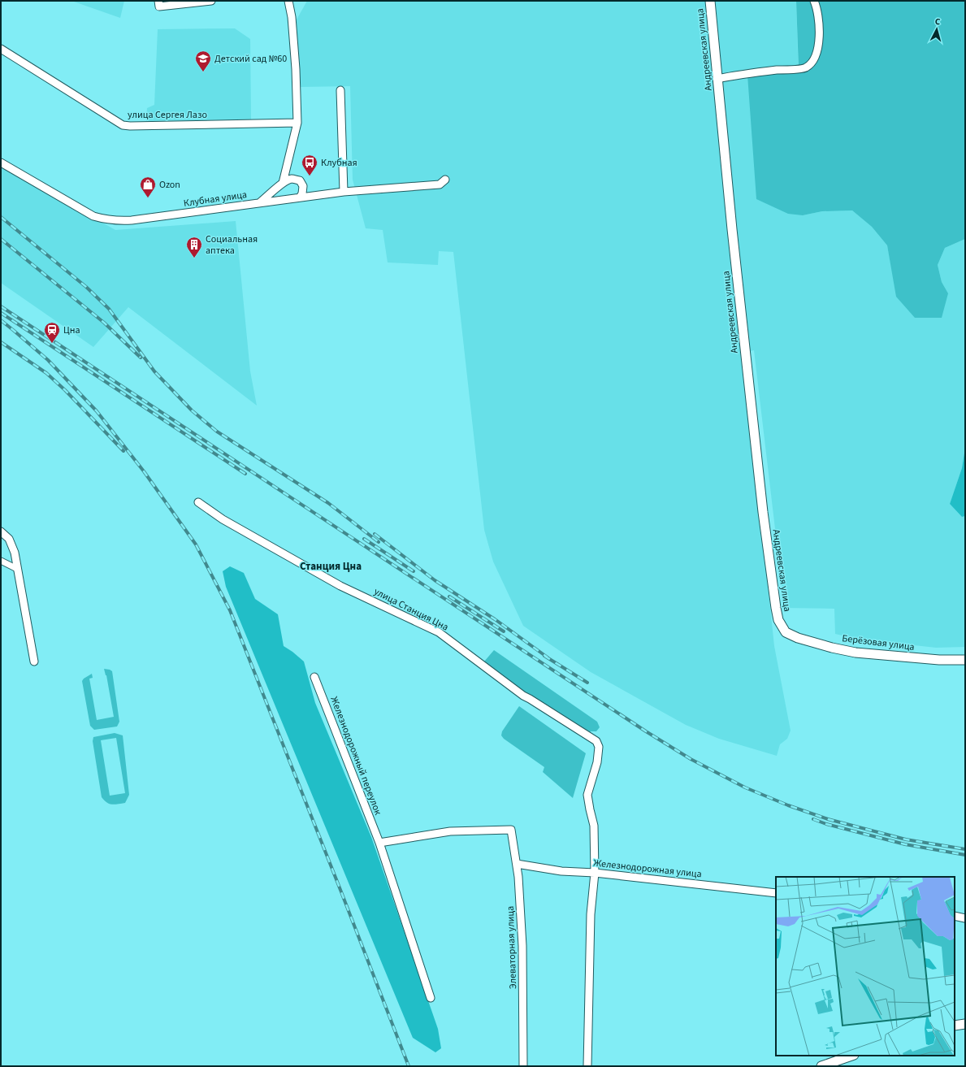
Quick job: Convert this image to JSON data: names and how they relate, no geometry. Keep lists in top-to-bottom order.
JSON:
{
  "streets": {
    "street": [
      "Андреевская улица",
      "улица Сергея Лазо",
      "Клубная улица",
      "улица Станция Цна",
      "Берёзовая улица",
      "Железнодорожный переулок",
      "Железнодорожная улица",
      "Элеваторная улица"
    ]
  },
  "crossings": [
    ["Андреевская улица", "Берёзовая улица"],
    ["улица Станция Цна", "Железнодорожная улица"],
    ["Железнодорожный переулок", "Элеваторная улица"],
    ["Железнодорожная улица", "Элеваторная улица"]
  ],
  "districts": ["Станция Цна"],
  "places": {
    "school or university": ["Детский сад №60"],
    "bus stop": ["Клубная"],
    "shop": ["Ozon"],
    "building": ["Социальная аптека"],
    "station": ["Цна"]
  },
  "north": "top"
}
